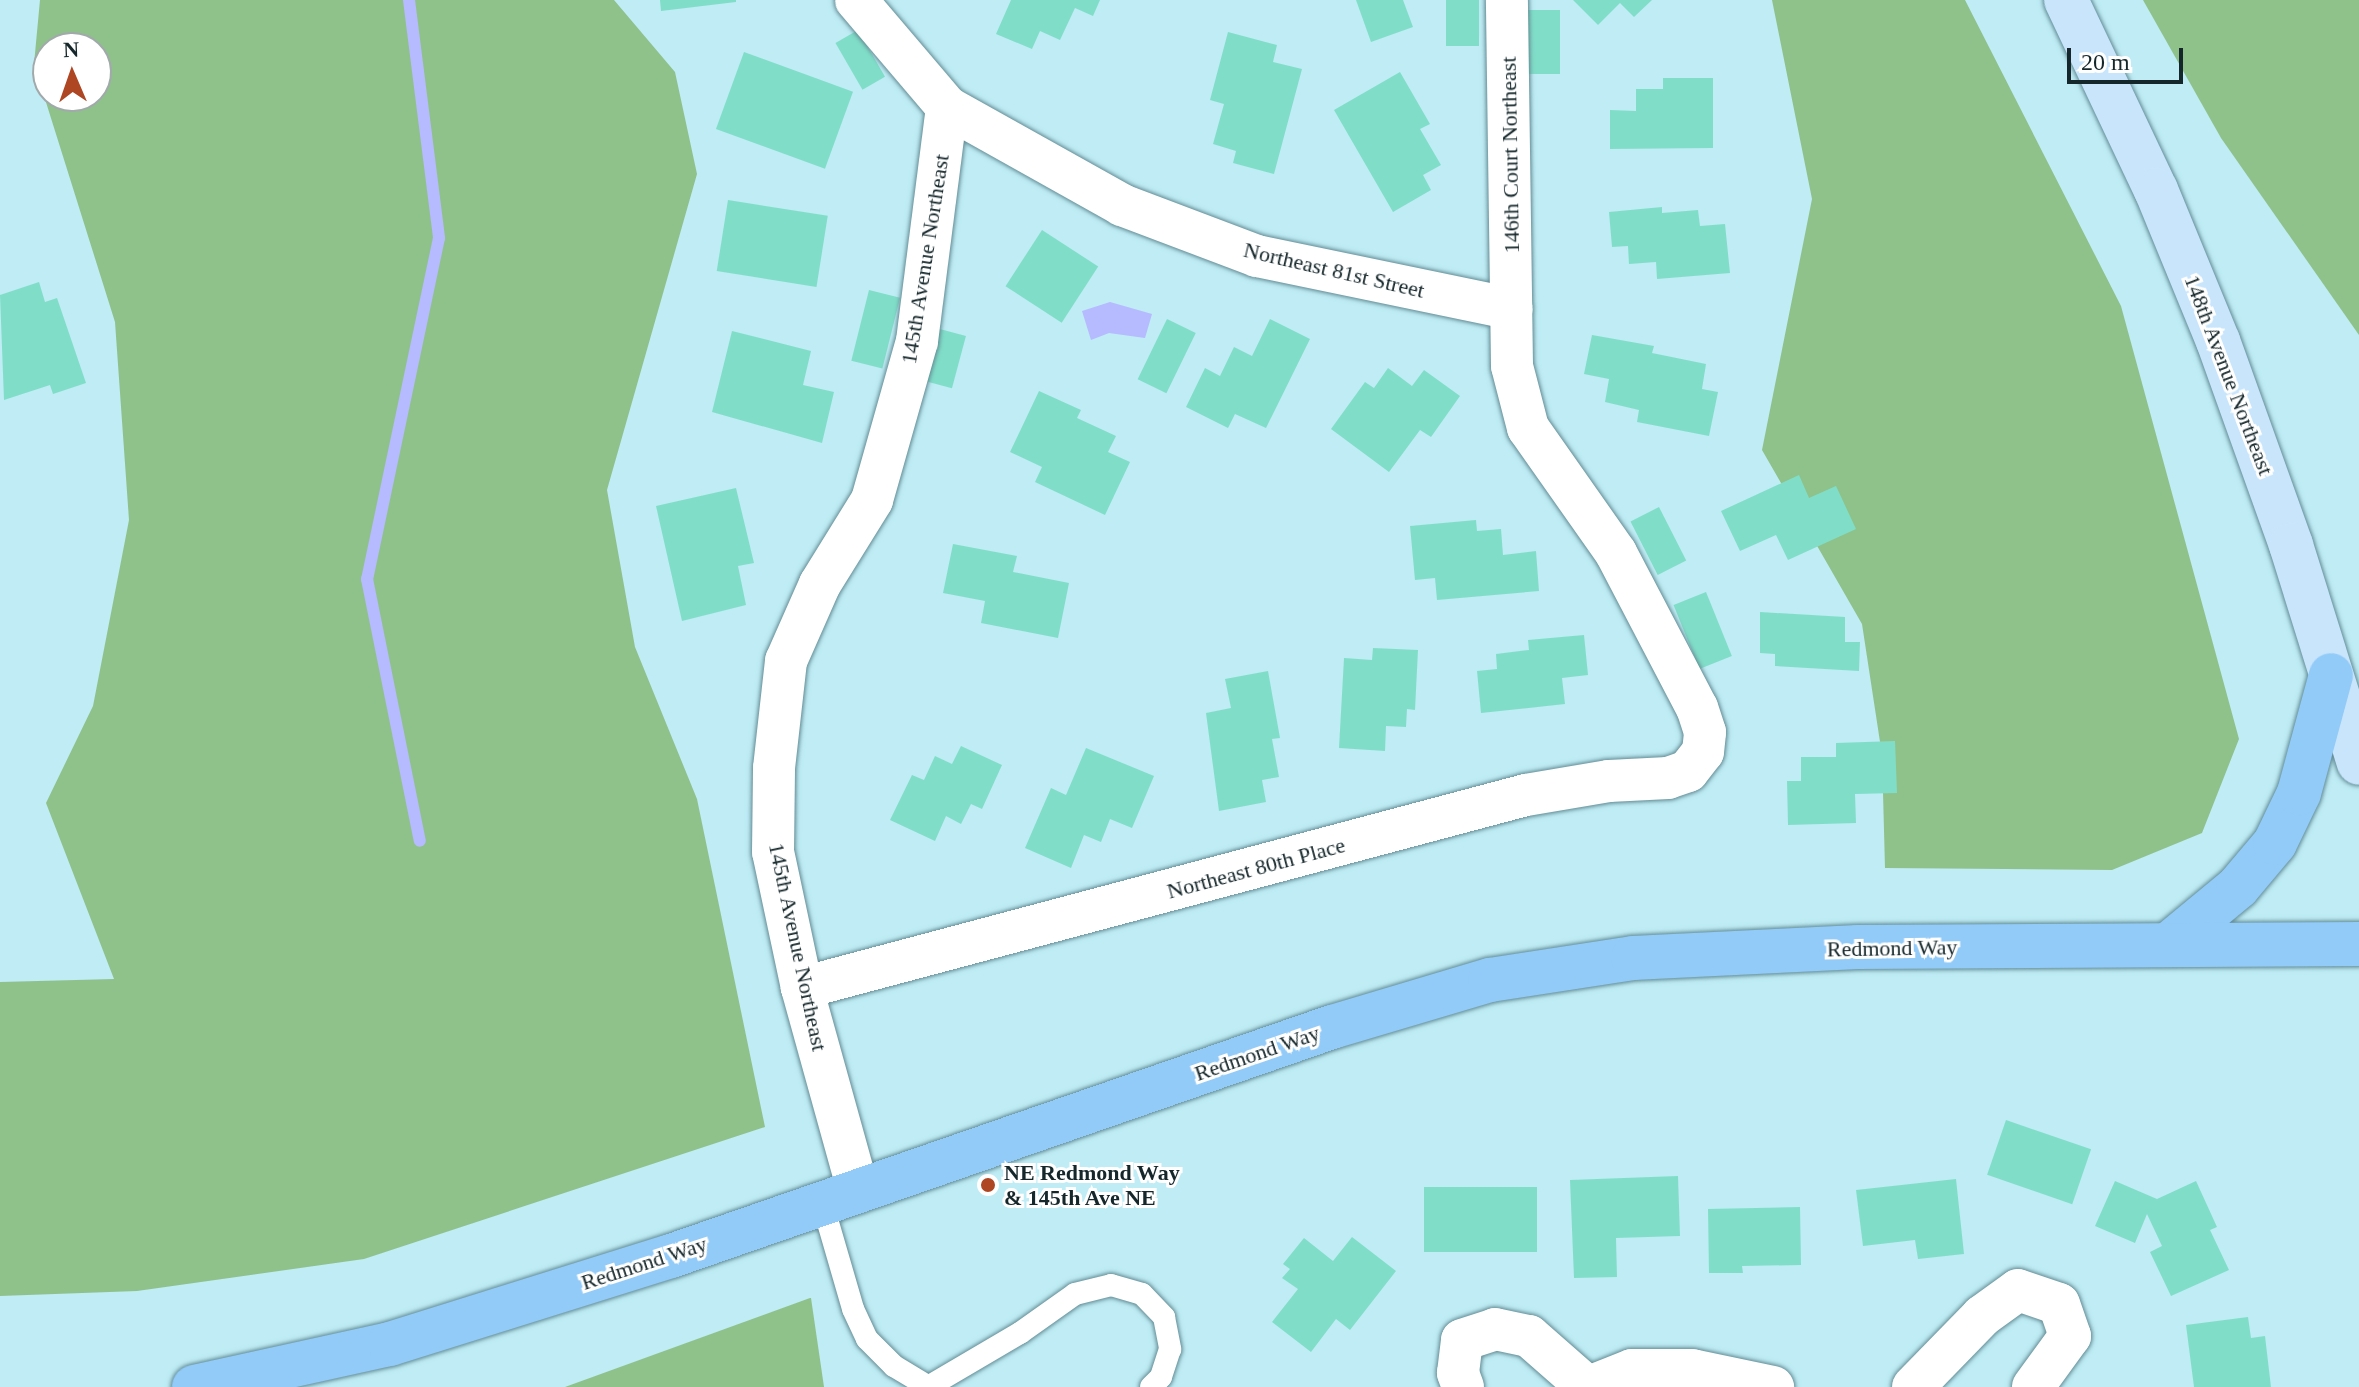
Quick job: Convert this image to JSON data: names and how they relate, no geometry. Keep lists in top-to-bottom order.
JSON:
{
  "streets": {
    "main road": ["148th Avenue Northeast", "Redmond Way"],
    "street": [
      "146th Court Northeast",
      "145th Avenue Northeast",
      "Northeast 81st Street",
      "Northeast 80th Place"
    ]
  },
  "crossings": [
    ["146th Court Northeast", "Northeast 81st Street"],
    ["146th Court Northeast", "Northeast 80th Place"],
    ["145th Avenue Northeast", "Northeast 81st Street"],
    ["145th Avenue Northeast", "Northeast 80th Place"],
    ["145th Avenue Northeast", "Redmond Way"]
  ],
  "places": ["NE Redmond Way & 145th Ave NE"],
  "scale_bar": "20 m",
  "north": "top"
}
